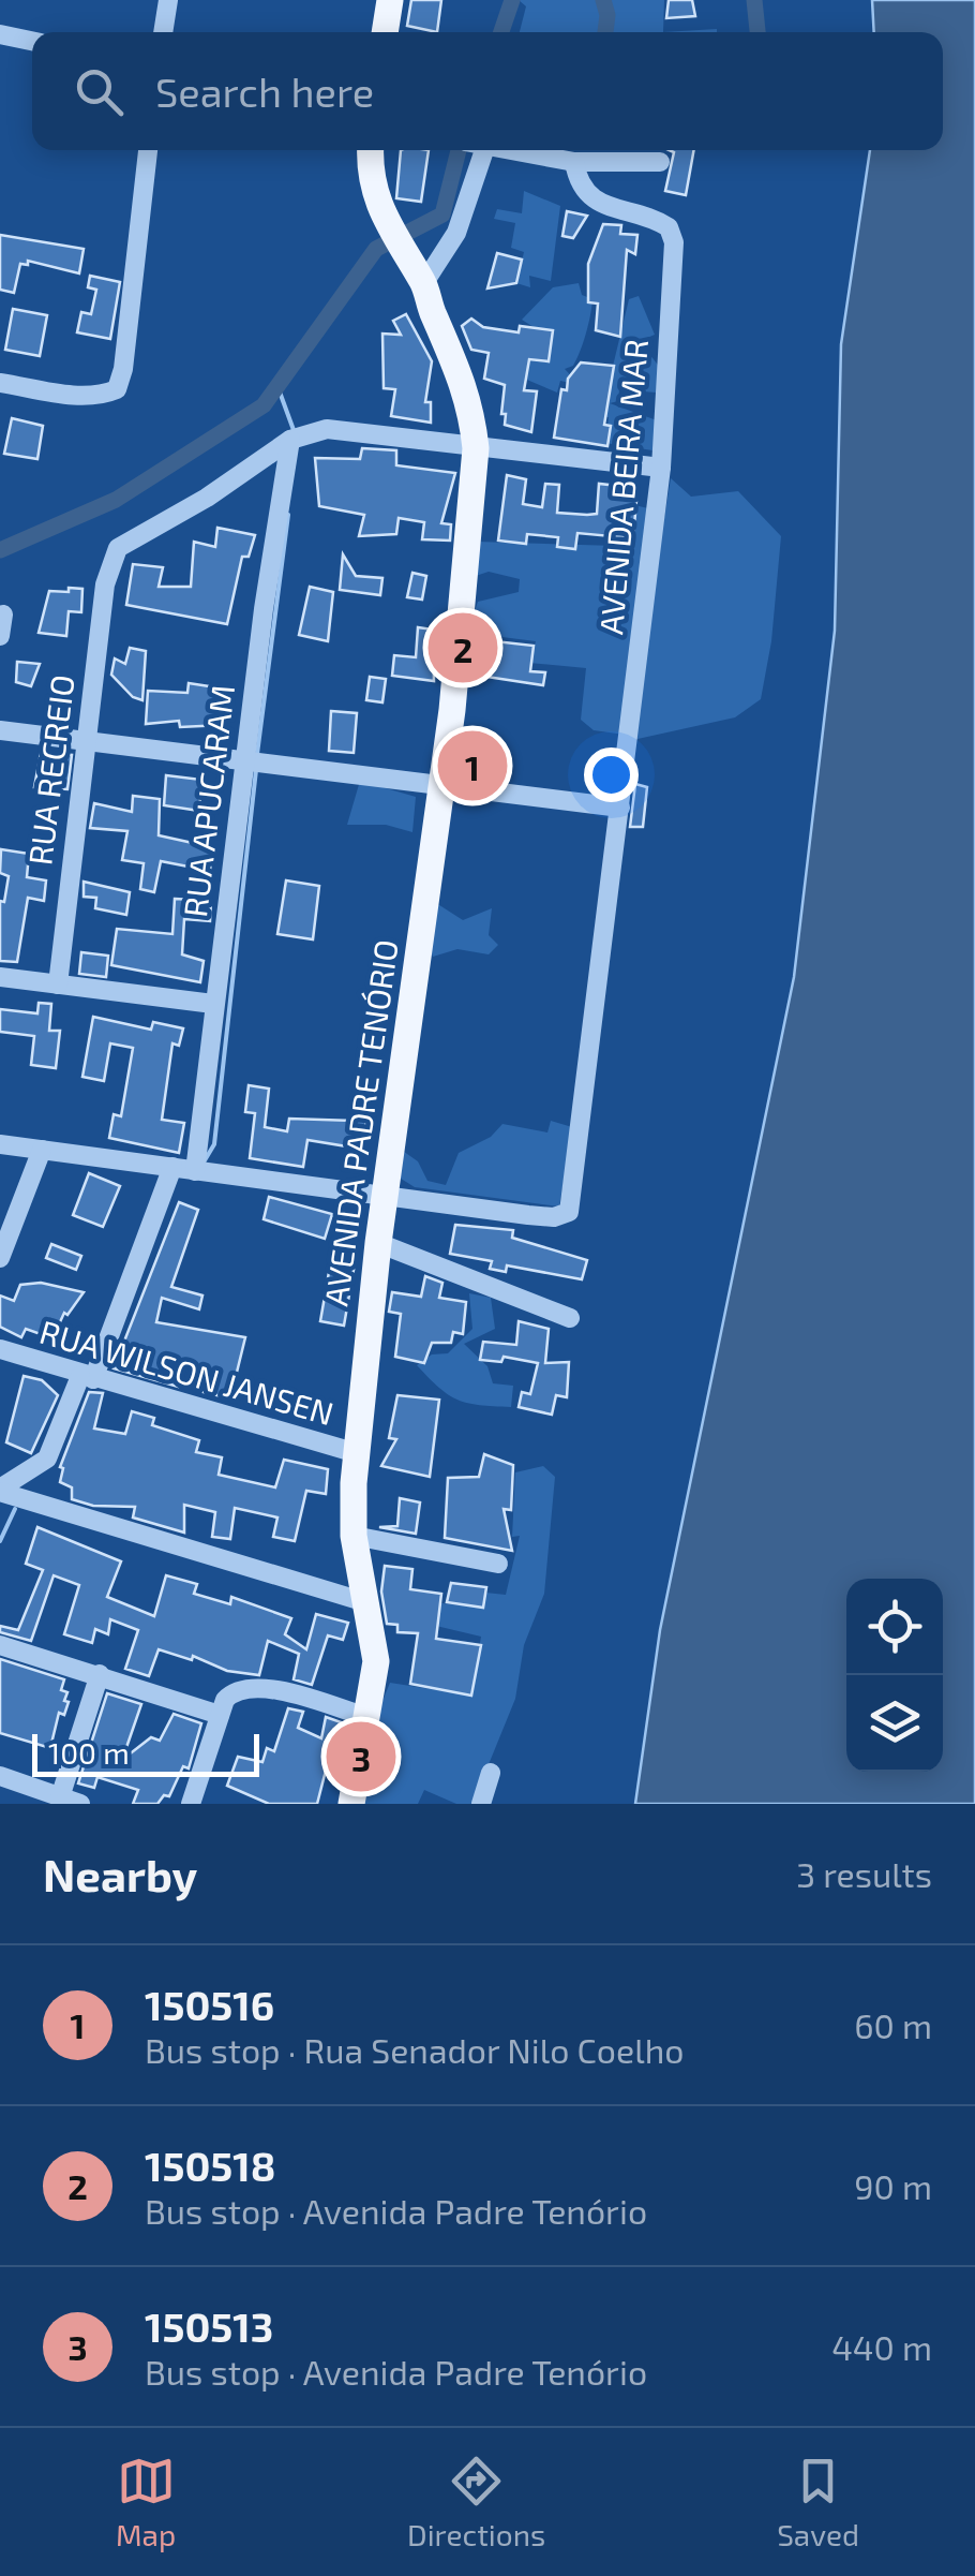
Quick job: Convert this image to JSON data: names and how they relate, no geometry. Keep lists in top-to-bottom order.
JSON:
{
  "streets": {
    "main road": ["AVENIDA PADRE TENÓRIO"],
    "street": [
      "AVENIDA BEIRA MAR",
      "RUA RECREIO",
      "RUA APUCARAM",
      "RUA WILSON JANSEN"
    ]
  },
  "crossings": [
    ["AVENIDA BEIRA MAR", "AVENIDA PADRE TENÓRIO"],
    ["RUA RECREIO", "RUA APUCARAM"],
    ["AVENIDA PADRE TENÓRIO", "RUA WILSON JANSEN"]
  ],
  "scale_bar": "100 m",
  "page": {
    "search": "Search here",
    "pins": ["2", "1", "3"],
    "scale": "100 m",
    "heading": ["Nearby", "3 results"],
    "list": [
      {
        "mark": "1",
        "name": "150516",
        "note": "Bus stop · Rua Senador Nilo Coelho",
        "value": "60 m"
      },
      {
        "mark": "2",
        "name": "150518",
        "note": "Bus stop · Avenida Padre Tenório",
        "value": "90 m"
      },
      {
        "mark": "3",
        "name": "150513",
        "note": "Bus stop · Avenida Padre Tenório",
        "value": "440 m"
      }
    ],
    "nav": ["Map", "Directions", "Saved"]
  }
}
